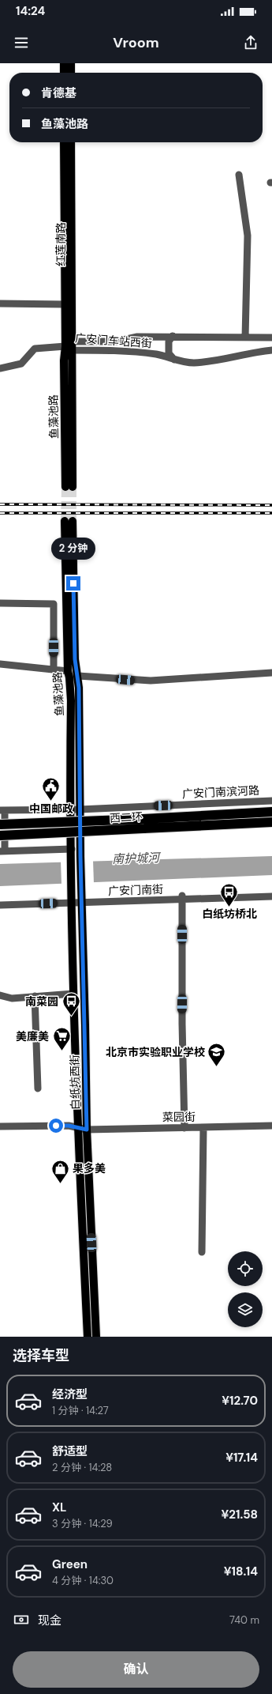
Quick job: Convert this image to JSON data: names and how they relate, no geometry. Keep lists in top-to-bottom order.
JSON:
{
  "streets": {
    "highway": ["西二环"],
    "main road": ["红莲南路", "鱼藻池路", "白纸坊西街"],
    "street": [
      "广安门车站西街",
      "广安门南滨河路",
      "广安门南街",
      "菜园街"
    ]
  },
  "crossings": [
    ["红莲南路", "广安门车站西街"],
    ["红莲南路", "鱼藻池路"],
    ["广安门车站西街", "鱼藻池路"],
    ["鱼藻池路", "广安门南滨河路"],
    ["鱼藻池路", "白纸坊西街"],
    ["广安门南滨河路", "白纸坊西街"],
    ["广安门南街", "白纸坊西街"],
    ["白纸坊西街", "菜园街"]
  ],
  "water": ["南护城河"],
  "places": {
    "public building": ["中国邮政"],
    "bus stop": ["白纸坊桥北", "南菜园"],
    "supermarket": ["美廉美"],
    "school or university": ["北京市实验职业学校"],
    "shop": ["果多美"]
  },
  "page": {
    "status": "14:24",
    "header": "Vroom",
    "banner": ["肯德基", "鱼藻池路"],
    "bubble": "2 分钟",
    "heading": "选择车型",
    "list": [
      {
        "name": "经济型",
        "note": "1 分钟 · 14:27",
        "value": "¥12.70"
      },
      {
        "name": "舒适型",
        "note": "2 分钟 · 14:28",
        "value": "¥17.14"
      },
      {
        "name": "XL",
        "note": "3 分钟 · 14:29",
        "value": "¥21.58"
      },
      {
        "name": "Green",
        "note": "4 分钟 · 14:30",
        "value": "¥18.14"
      }
    ],
    "pay": ["现金", "740 m"],
    "buttons": "确认"
  }
}
